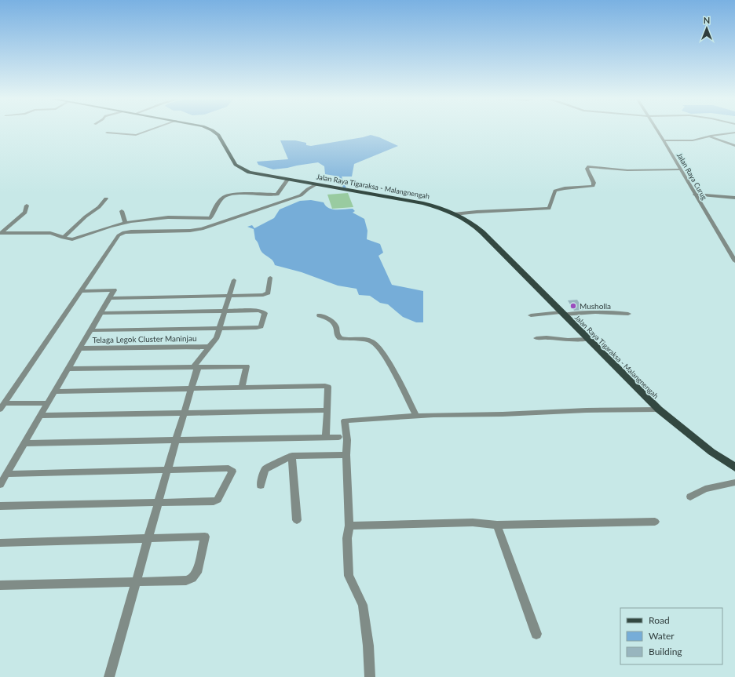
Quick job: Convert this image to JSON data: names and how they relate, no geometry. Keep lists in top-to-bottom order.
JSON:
{
  "streets": {
    "main road": ["Jalan Raya Tigaraksa - Malangnengah"],
    "street": ["Jalan Raya Curug", "Telaga Legok Cluster Maninjau"]
  },
  "places": ["Musholla"],
  "legend": ["Road", "Water", "Building"],
  "north": "top"
}
